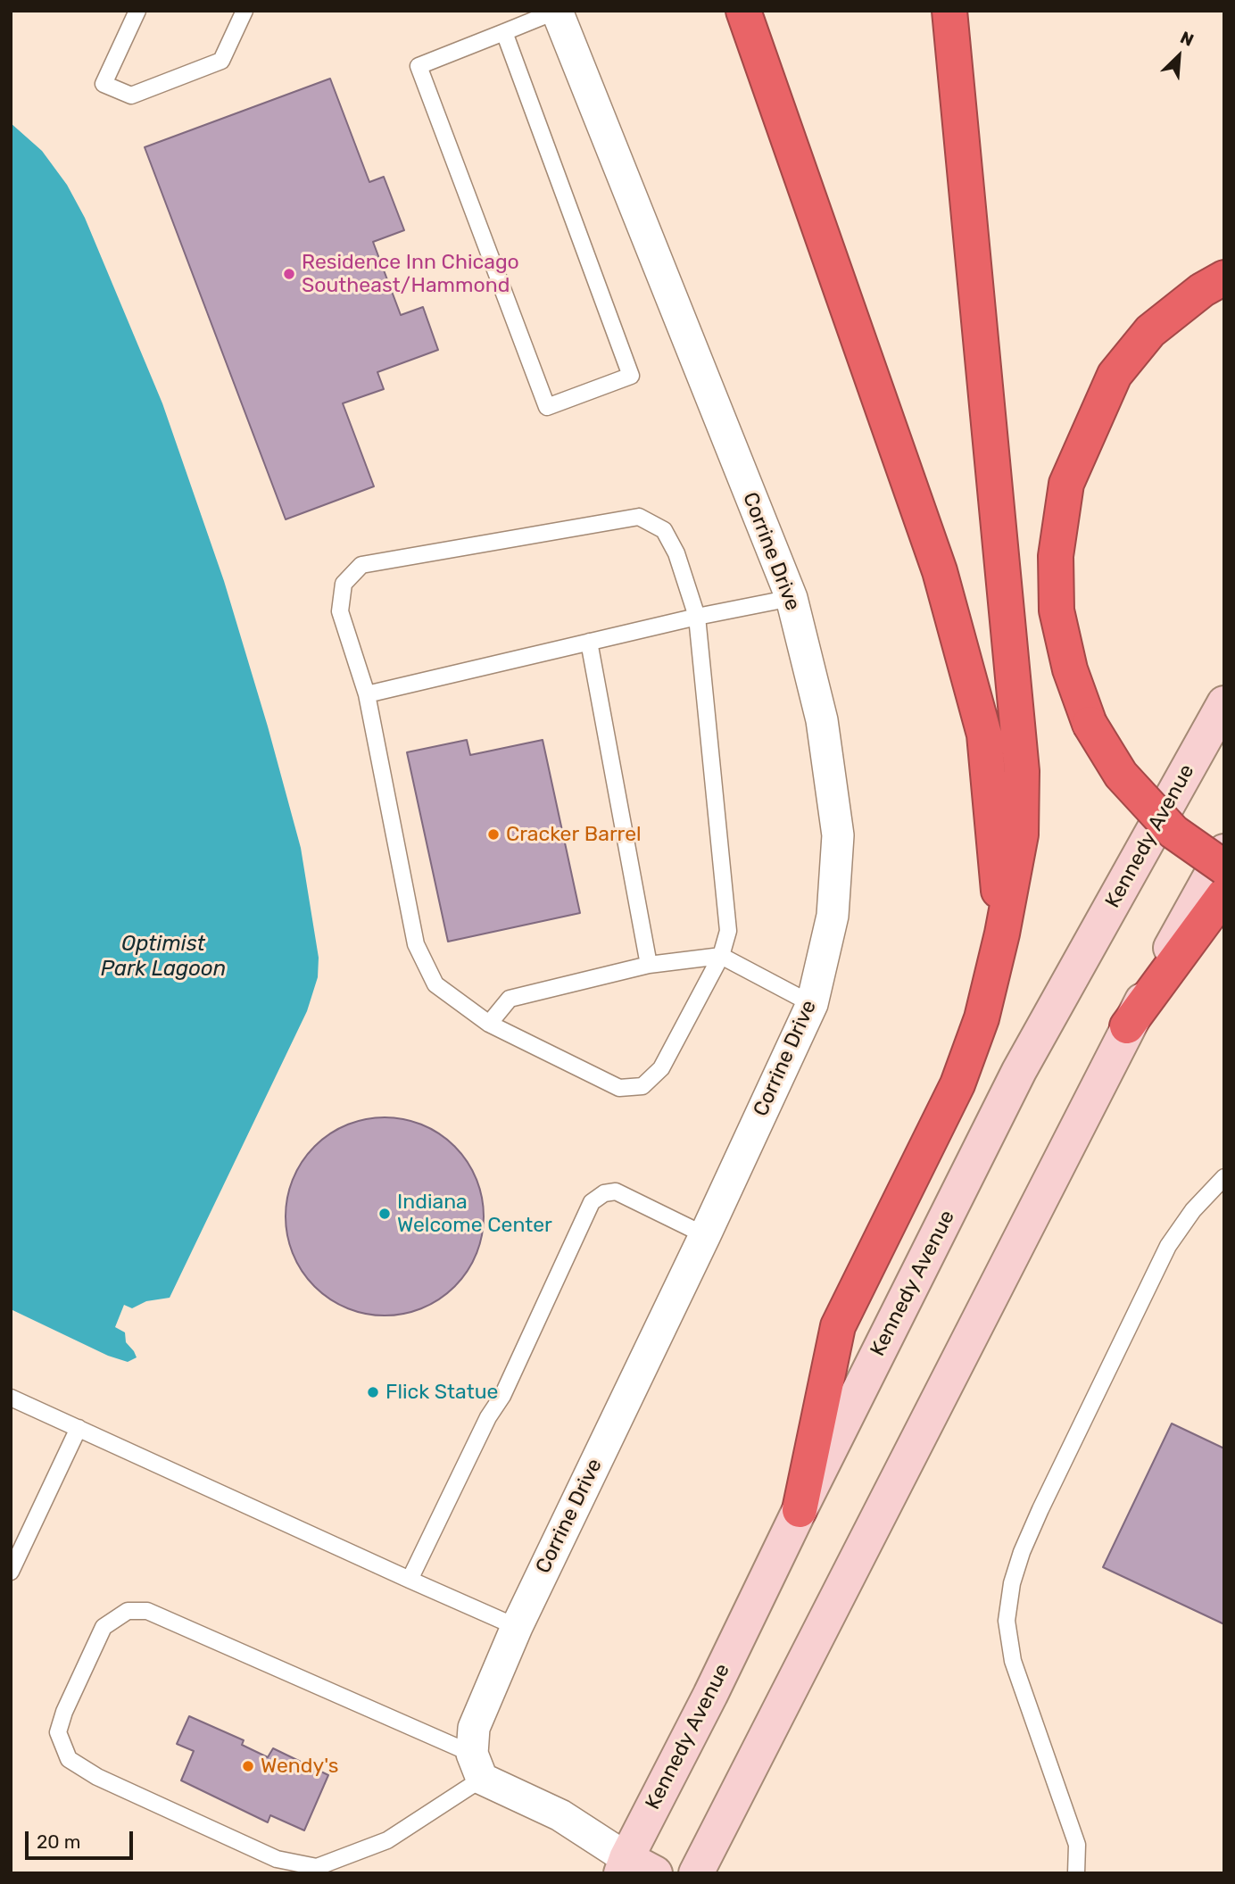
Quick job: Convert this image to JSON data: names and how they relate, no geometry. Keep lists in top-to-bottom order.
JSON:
{
  "streets": {
    "main road": ["Kennedy Avenue"],
    "street": ["Corrine Drive"]
  },
  "water": ["Optimist Park Lagoon"],
  "places": [
    "Residence Inn Chicago Southeast/Hammond",
    "Cracker Barrel",
    "Indiana Welcome Center",
    "Flick Statue",
    "Wendy's"
  ],
  "scale_bar": "20 m",
  "north": "top right"
}
